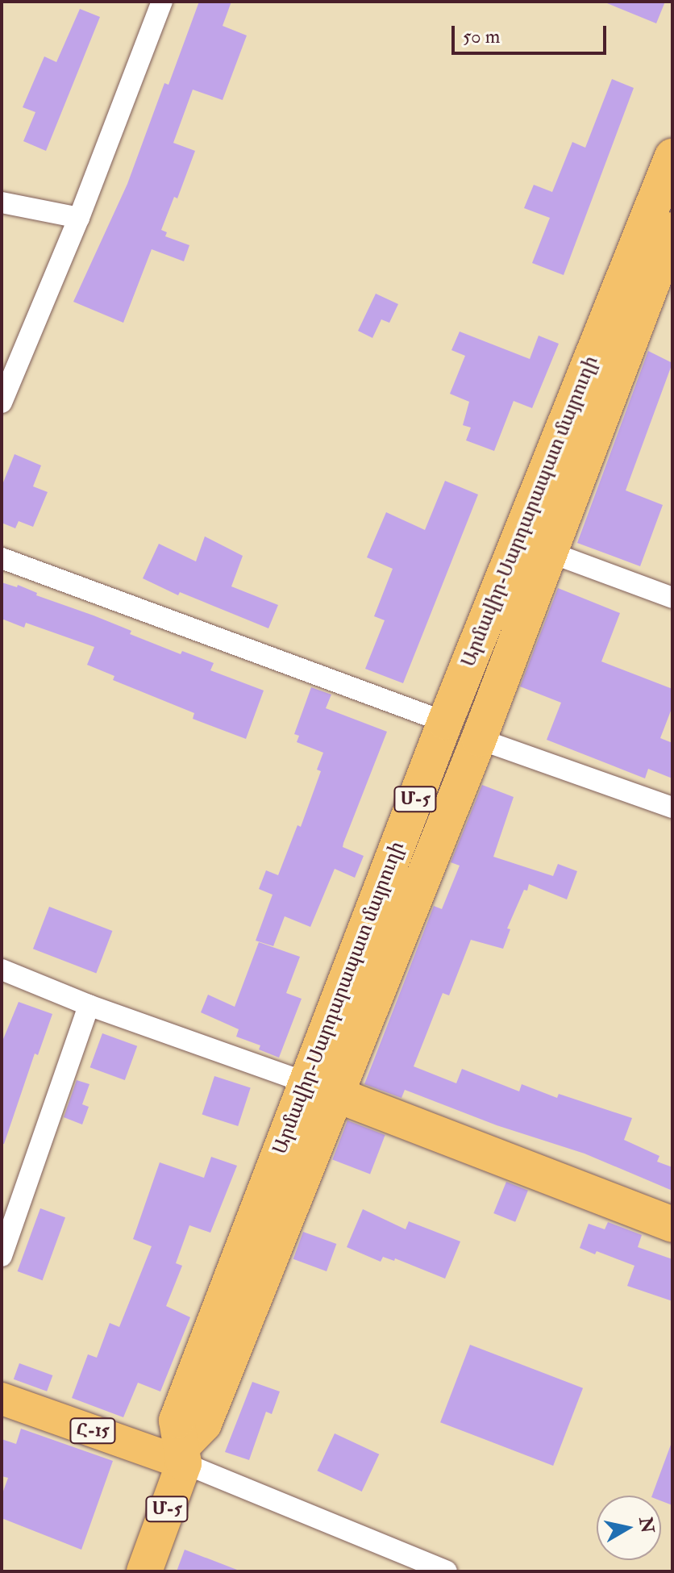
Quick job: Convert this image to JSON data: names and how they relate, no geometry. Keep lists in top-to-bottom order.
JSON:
{
  "streets": {
    "highway": ["Արմավիր-Սարդարապատ մայրուղի", "Մ-5"],
    "main road": ["Հ-15"]
  },
  "crossings": [
    ["Արմավիր-Սարդարապատ մայրուղի", "Հ-15"]
  ],
  "scale_bar": "50 m",
  "north": "right"
}
